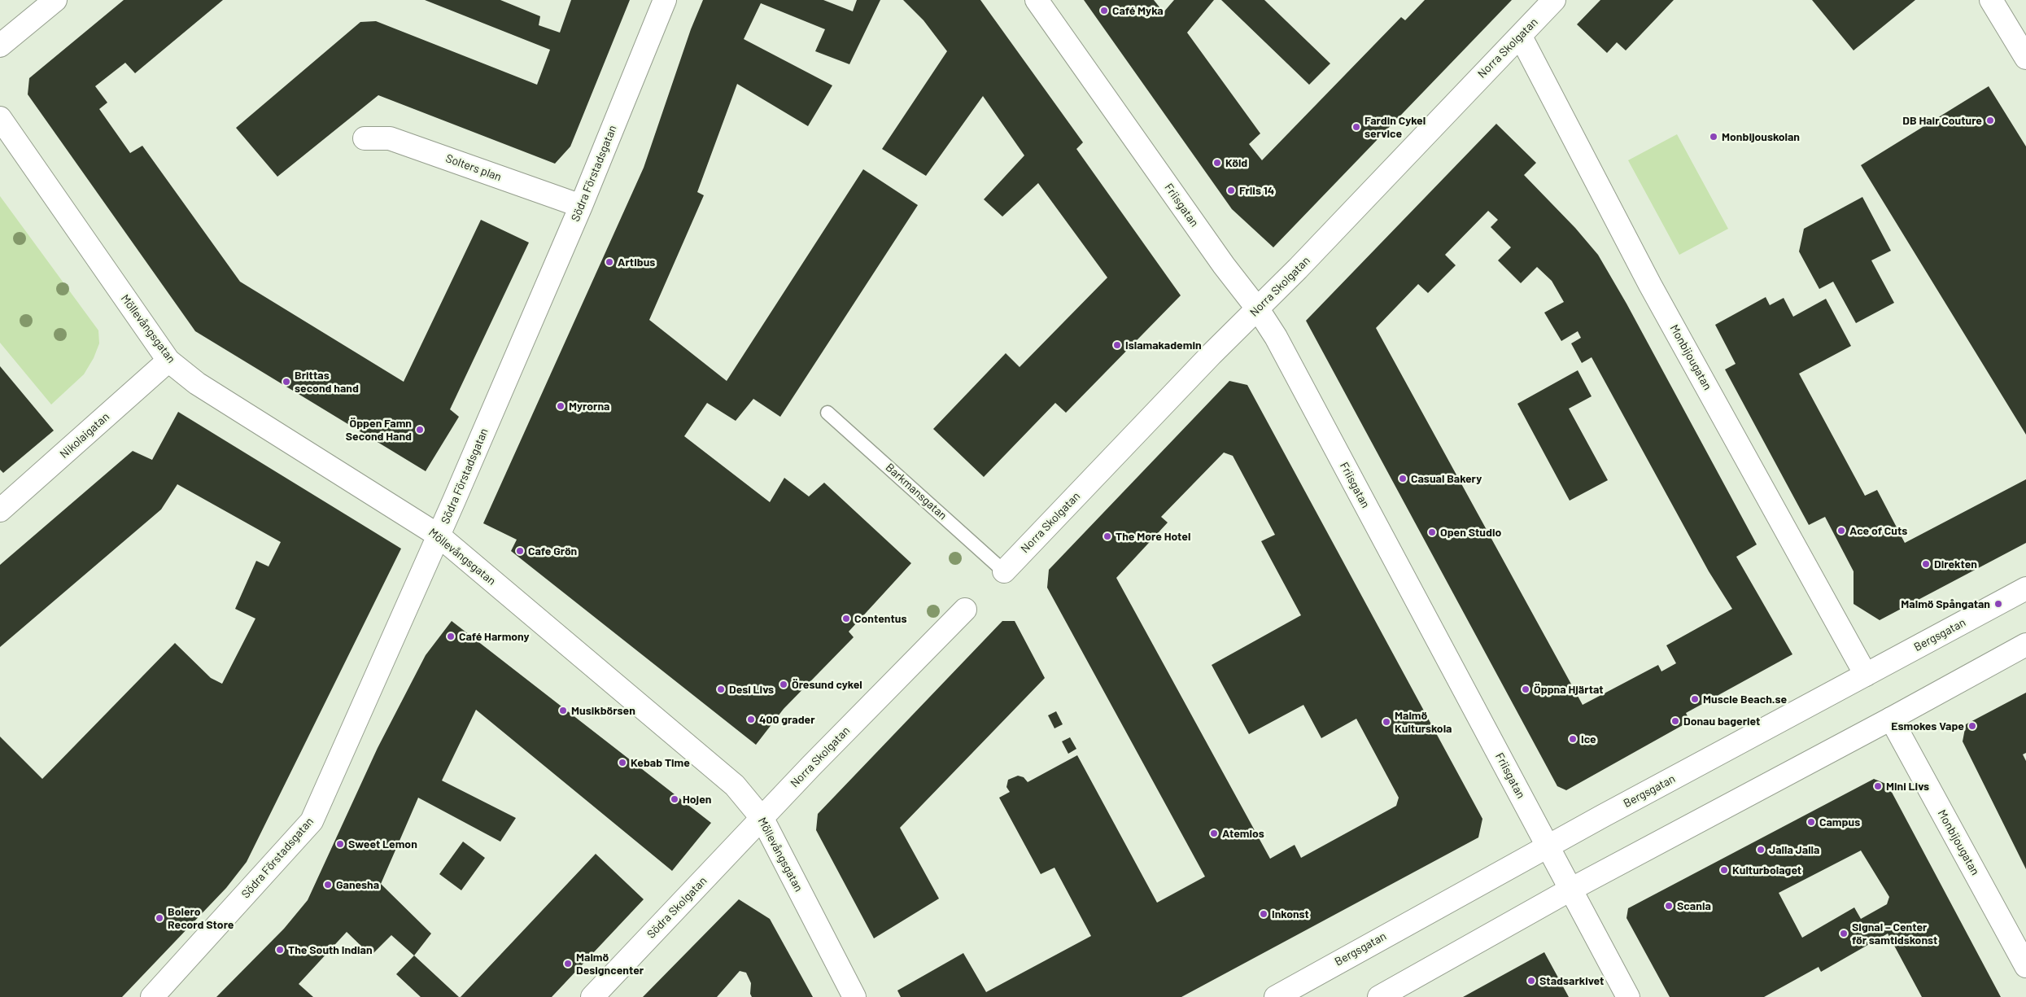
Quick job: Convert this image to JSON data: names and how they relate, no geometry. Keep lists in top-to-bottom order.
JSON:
{
  "streets": {
    "street": [
      "Norra Skolgatan",
      "Solters plan",
      "Södra Förstadsgatan",
      "Friisgatan",
      "Möllevångsgatan",
      "Monbijougatan",
      "Nikolaigatan",
      "Bergsgatan",
      "Södra Skolgatan"
    ],
    "lane": ["Barkmansgatan"]
  },
  "crossings": [
    ["Norra Skolgatan", "Friisgatan"],
    ["Norra Skolgatan", "Möllevångsgatan"],
    ["Norra Skolgatan", "Monbijougatan"],
    ["Norra Skolgatan", "Barkmansgatan"],
    ["Norra Skolgatan", "Södra Skolgatan"],
    ["Solters plan", "Södra Förstadsgatan"],
    ["Södra Förstadsgatan", "Möllevångsgatan"],
    ["Friisgatan", "Bergsgatan"],
    ["Möllevångsgatan", "Nikolaigatan"],
    ["Möllevångsgatan", "Södra Skolgatan"],
    ["Monbijougatan", "Bergsgatan"]
  ],
  "places": [
    "Café Myka",
    "DB Hair Couture",
    "Fardin Cykel service",
    "Monbijouskolan",
    "Köld",
    "Friis 14",
    "Artibus",
    "Islamakademin",
    "Brittas second hand",
    "Myrorna",
    "Öppen Famn Second Hand",
    "Casual Bakery",
    "Ace of Cuts",
    "Open Studio",
    "The More Hotel",
    "Cafe Grön",
    "Direkten",
    "Malmö Spångatan",
    "Contentus",
    "Café Harmony",
    "Öresund cykel",
    "Desi Livs",
    "Öppna Hjärtat",
    "Muscle Beach.se",
    "Musikbörsen",
    "400 grader",
    "Donau bageriet",
    "Malmö Kulturskola",
    "Esmokes Vape",
    "Ice",
    "Kebab Time",
    "Mini Livs",
    "Hojen",
    "Campus",
    "Atemlos",
    "Sweet Lemon",
    "Jalla Jalla",
    "Kulturbolaget",
    "Ganesha",
    "Scania",
    "Inkonst",
    "Bolero Record Store",
    "Signal – Center för samtidskonst",
    "The South Indian",
    "Malmö Designcenter",
    "Stadsarkivet"
  ]
}
